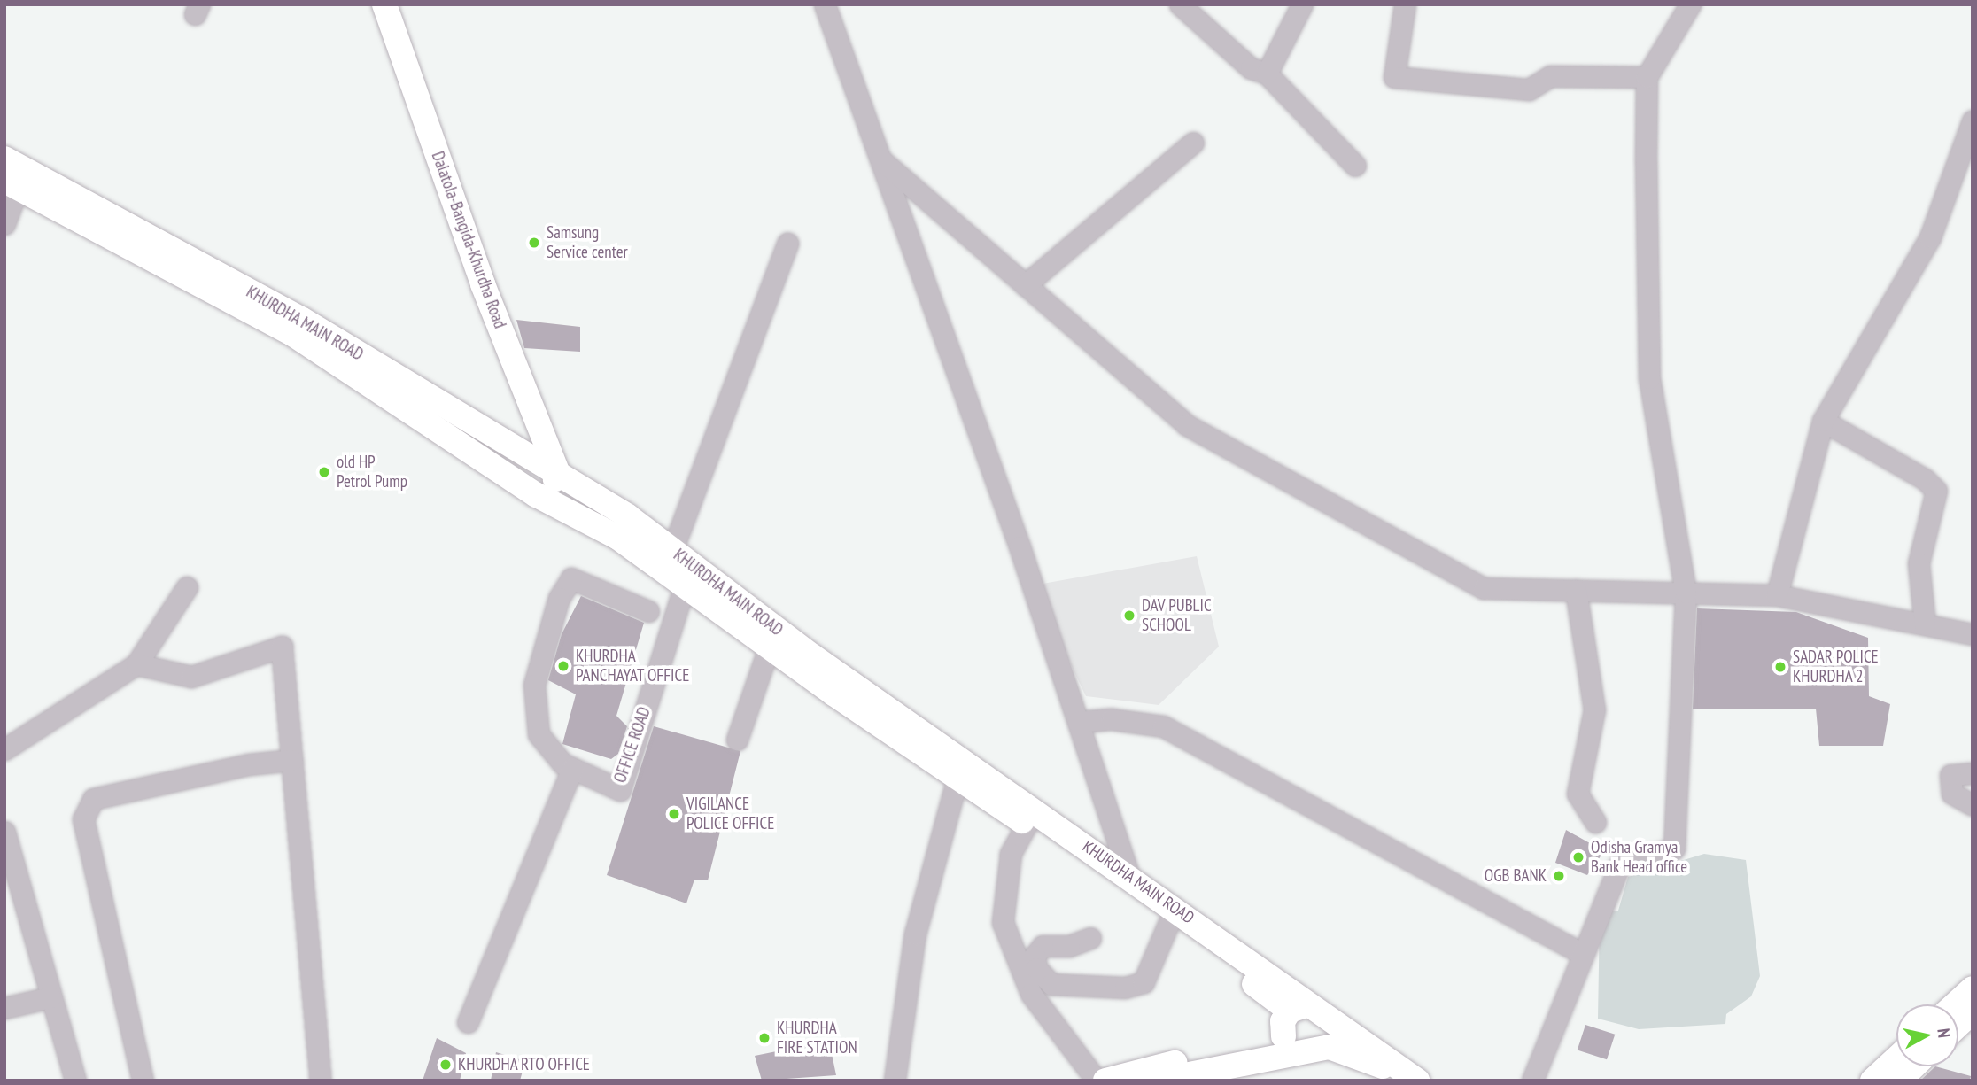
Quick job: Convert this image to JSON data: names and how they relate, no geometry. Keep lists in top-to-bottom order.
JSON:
{
  "streets": {
    "main road": ["Dalatola-Bangida-Khurdha Road", "KHURDHA MAIN ROAD"],
    "street": ["OFFICE ROAD"]
  },
  "crossings": [
    ["Dalatola-Bangida-Khurdha Road", "KHURDHA MAIN ROAD"],
    ["KHURDHA MAIN ROAD", "OFFICE ROAD"]
  ],
  "places": [
    "Samsung Service center",
    "old HP Petrol Pump",
    "DAV PUBLIC SCHOOL",
    "KHURDHA PANCHAYAT OFFICE",
    "SADAR POLICE KHURDHA 2",
    "VIGILANCE POLICE OFFICE",
    "Odisha Gramya Bank Head office",
    "OGB BANK",
    "KHURDHA FIRE STATION",
    "KHURDHA RTO OFFICE"
  ],
  "north": "right"
}
